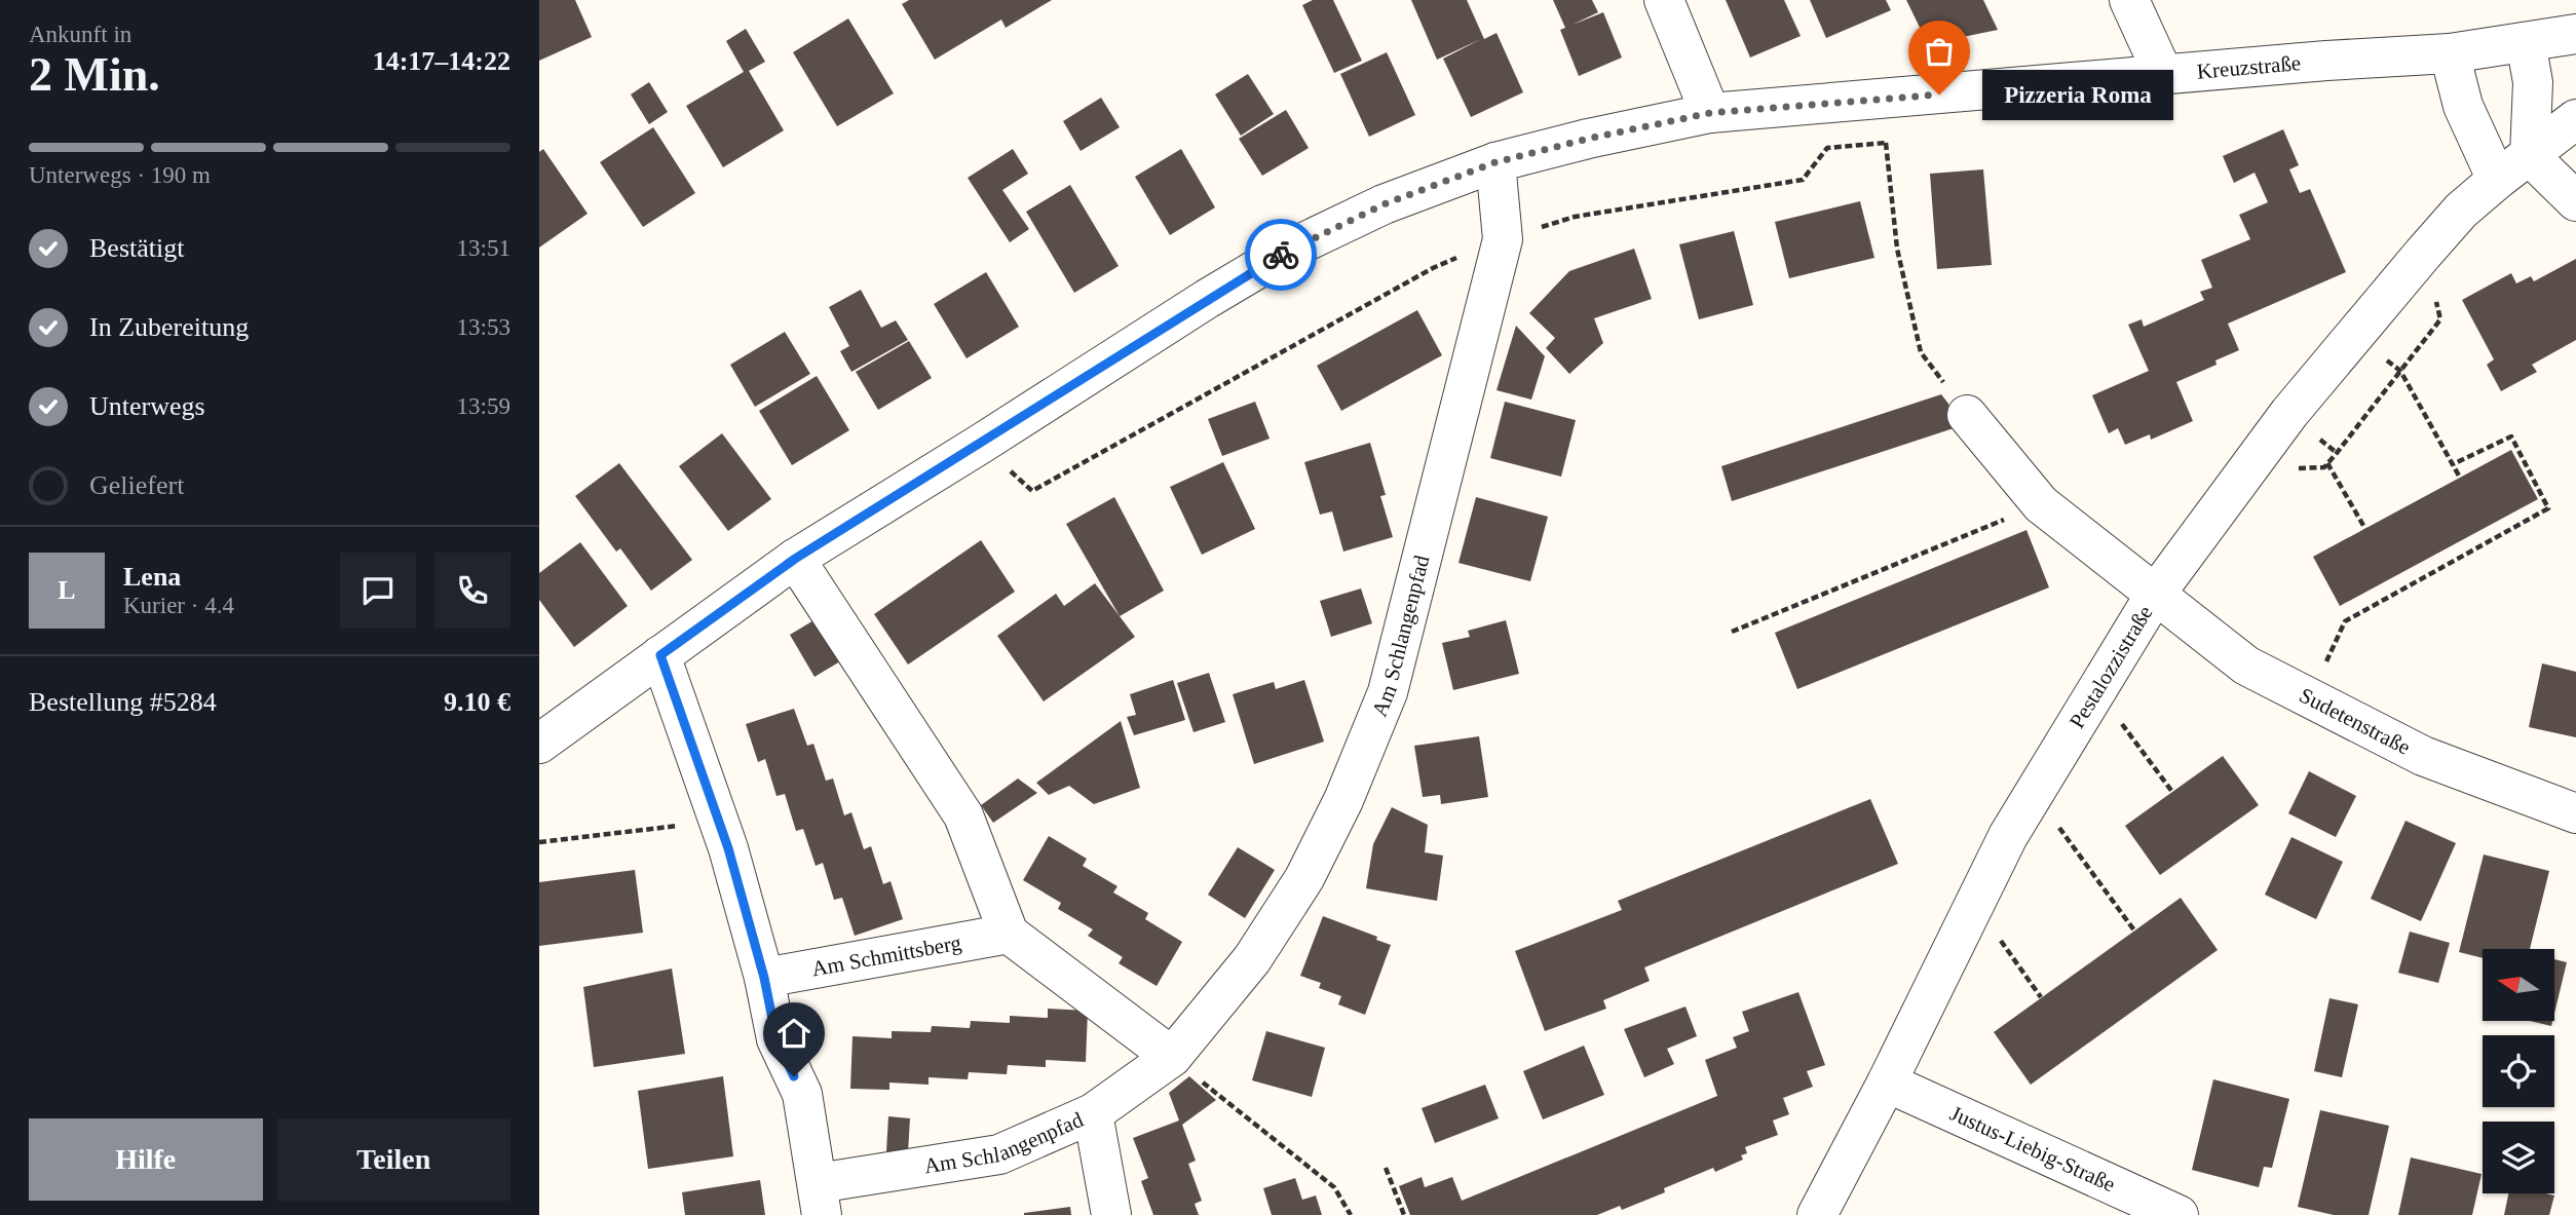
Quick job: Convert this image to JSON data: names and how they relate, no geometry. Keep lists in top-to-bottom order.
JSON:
{
  "streets": {
    "street": [
      "Kreuzstraße",
      "Am Schlangenpfad",
      "Pestalozzistraße",
      "Sudetenstraße",
      "Am Schmittsberg",
      "Justus-Liebig-Straße"
    ]
  },
  "crossings": [
    ["Kreuzstraße", "Am Schlangenpfad"],
    ["Pestalozzistraße", "Sudetenstraße"],
    ["Pestalozzistraße", "Justus-Liebig-Straße"]
  ],
  "places": ["Pizzeria Roma"],
  "north": "left",
  "page": {
    "heading": ["2 Min.", "Ankunft in", "14:17–14:22"],
    "panel": [
      "Lena",
      "Kurier · 4.4",
      "Bestellung #5284",
      "9.10 €"
    ],
    "bubble": "Pizzeria Roma",
    "bar": "Unterwegs · 190 m",
    "list": [
      ["Bestätigt", "13:51"],
      ["In Zubereitung", "13:53"],
      ["Unterwegs", "13:59"],
      "Geliefert"
    ],
    "round": "L",
    "buttons": ["Hilfe", "Teilen"]
  }
}
